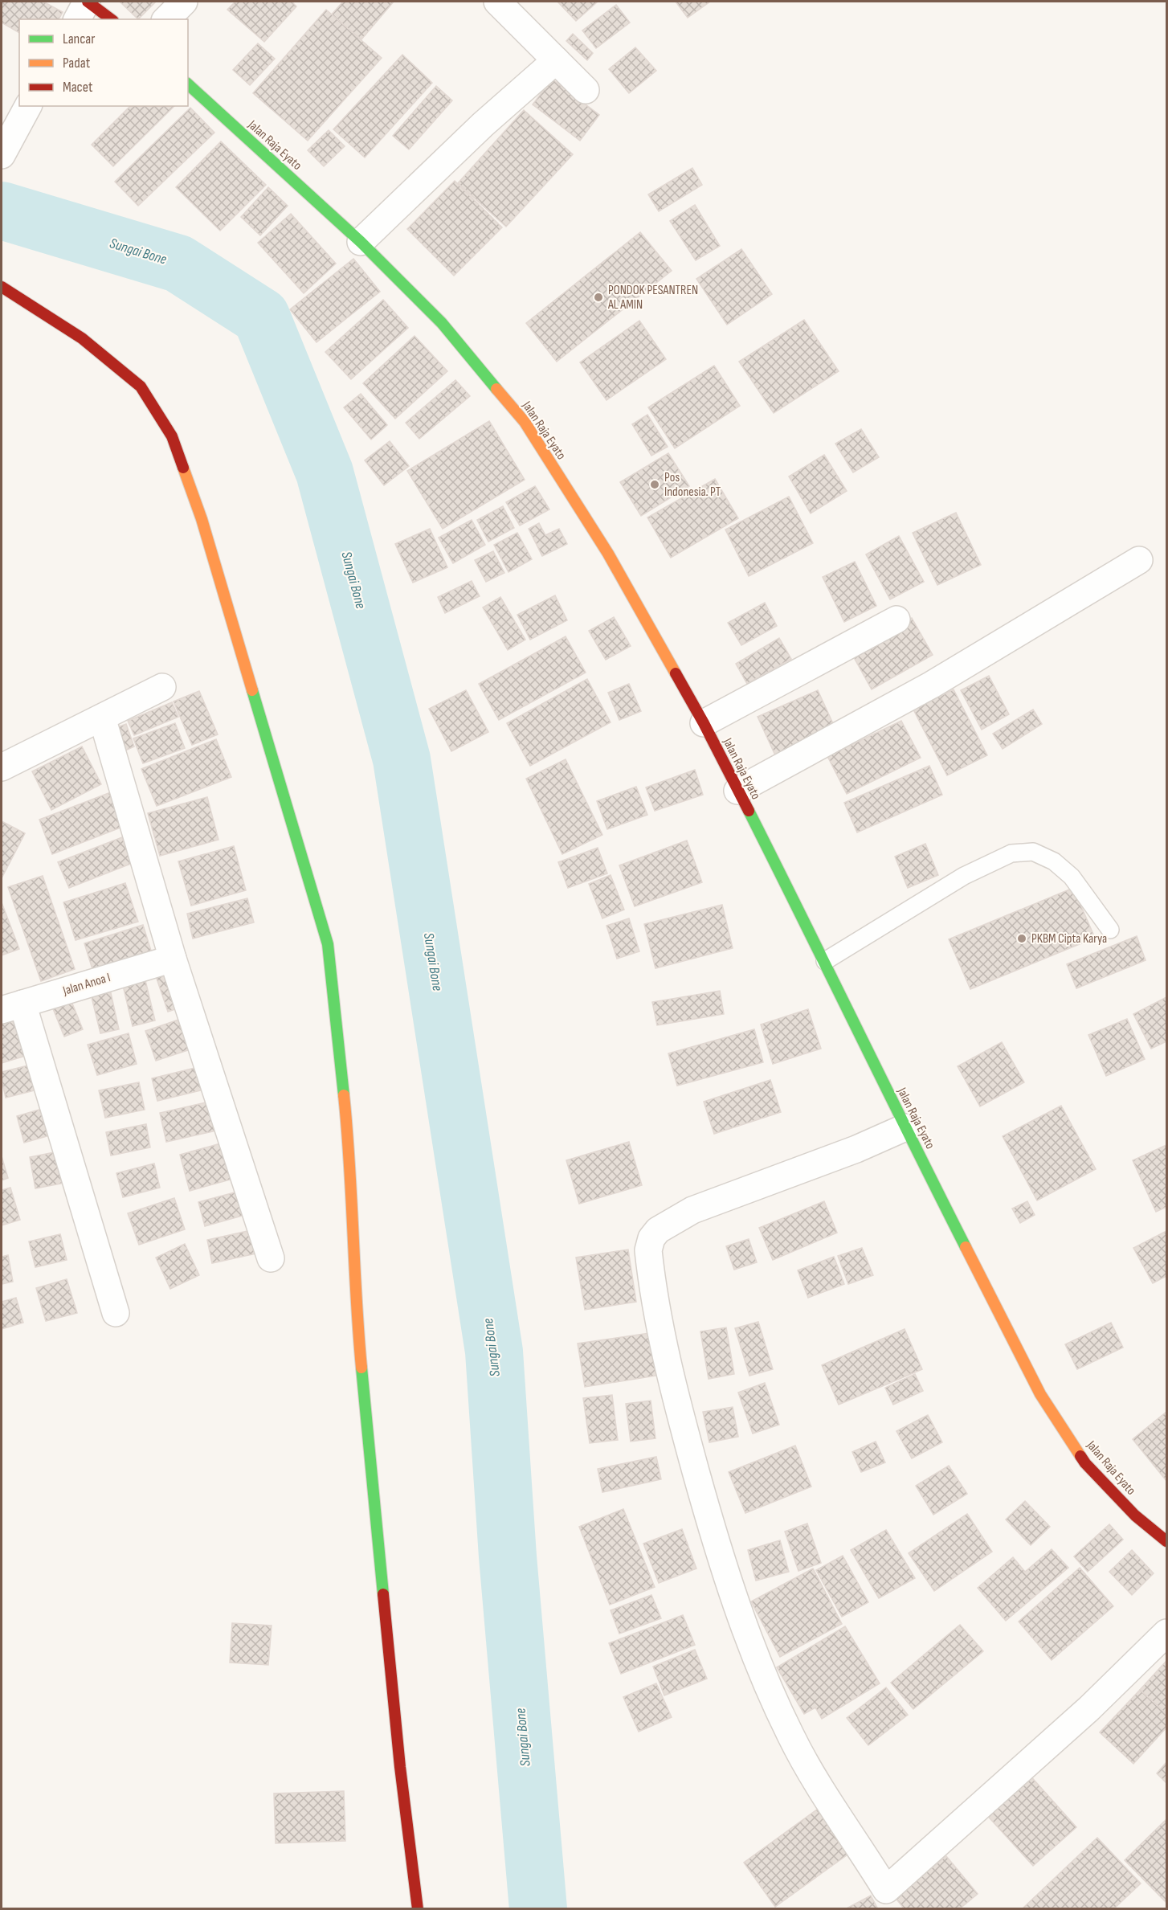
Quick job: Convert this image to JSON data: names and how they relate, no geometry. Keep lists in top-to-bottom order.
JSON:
{
  "streets": {
    "main road": ["Jalan Raja Eyato"],
    "street": ["Jalan Anoa I"]
  },
  "water": ["Sungai Bone"],
  "places": ["PONDOK PESANTREN AL AMIN", "Pos Indonesia. PT", "PKBM Cipta Karya"],
  "legend": ["Lancar", "Padat", "Macet"]
}
